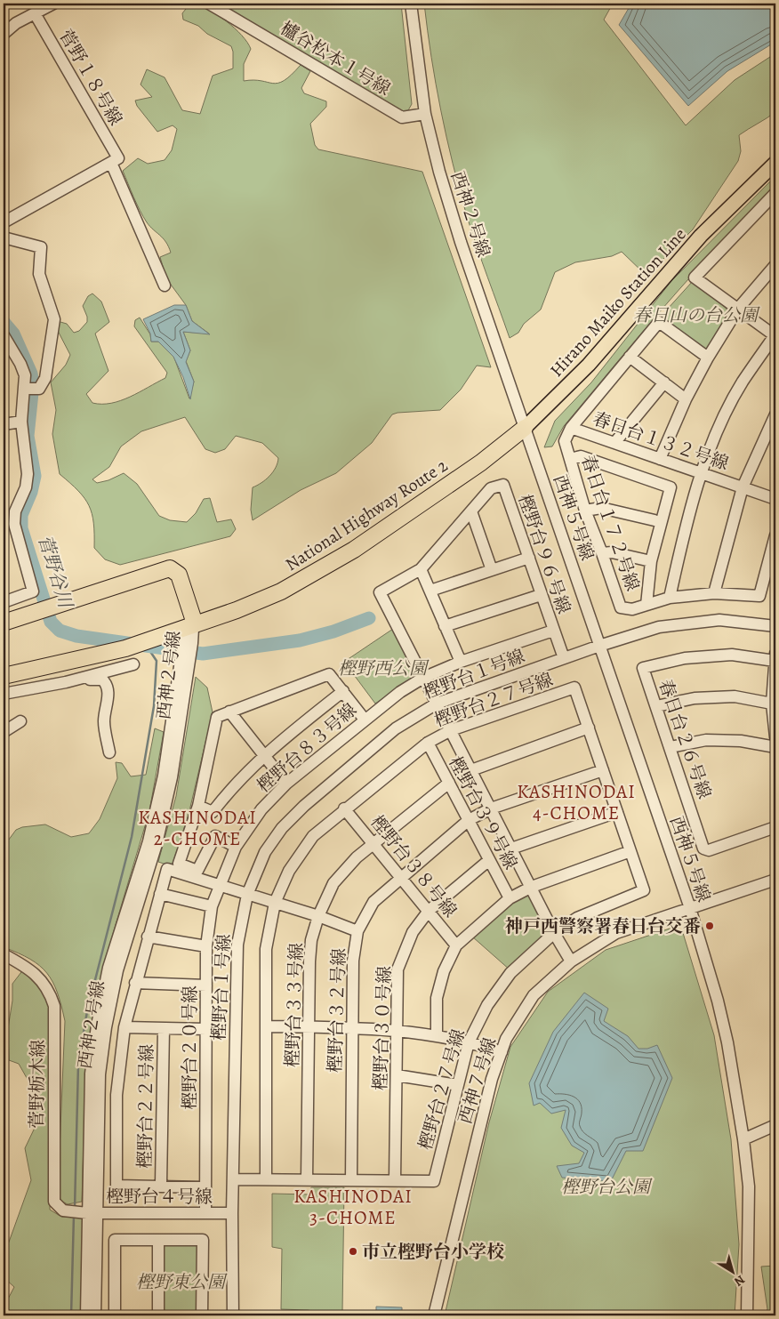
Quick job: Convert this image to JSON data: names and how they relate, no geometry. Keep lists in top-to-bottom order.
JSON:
{
  "streets": {
    "highway": ["National Highway Route 2"],
    "main road": ["Hirano Maiko Station Line"],
    "street": [
      "櫨谷松本１号線",
      "菅野１８号線",
      "西神２号線",
      "春日台１３２号線",
      "西神５号線",
      "春日台１７２号線",
      "樫野台９６号線",
      "樫野台１号線",
      "樫野台２７号線",
      "春日台２６号線",
      "樫野台８３号線",
      "樫野台３９号線",
      "樫野台３８号線",
      "樫野台３３号線",
      "樫野台３２号線",
      "樫野台３０号線",
      "樫野台２０号線",
      "西神７号線",
      "菅野栃木線",
      "樫野台２２号線",
      "樫野台４号線"
    ]
  },
  "crossings": [
    ["櫨谷松本１号線", "西神２号線"],
    ["西神２号線", "Hirano Maiko Station Line"],
    ["西神２号線", "National Highway Route 2"],
    ["西神２号線", "西神５号線"],
    ["西神２号線", "菅野栃木線"],
    ["西神２号線", "樫野台４号線"],
    ["Hirano Maiko Station Line", "National Highway Route 2"],
    ["Hirano Maiko Station Line", "西神５号線"],
    ["春日台１３２号線", "春日台１７２号線"],
    ["National Highway Route 2", "西神５号線"],
    ["西神５号線", "樫野台１号線"],
    ["西神５号線", "西神７号線"],
    ["樫野台９６号線", "樫野台１号線"],
    ["樫野台９６号線", "樫野台２７号線"],
    ["樫野台９６号線", "樫野台８３号線"],
    ["樫野台９６号線", "樫野台３２号線"],
    ["樫野台９６号線", "西神７号線"],
    ["樫野台１号線", "樫野台２７号線"],
    ["樫野台１号線", "樫野台４号線"],
    ["樫野台２７号線", "樫野台３９号線"],
    ["樫野台２７号線", "樫野台３８号線"],
    ["樫野台２７号線", "樫野台３３号線"],
    ["樫野台２７号線", "樫野台３２号線"],
    ["樫野台２７号線", "樫野台３０号線"],
    ["樫野台８３号線", "樫野台２０号線"],
    ["樫野台３９号線", "樫野台３３号線"],
    ["樫野台３９号線", "樫野台３２号線"],
    ["樫野台３９号線", "樫野台３０号線"],
    ["樫野台３８号線", "樫野台３３号線"],
    ["樫野台３８号線", "樫野台３２号線"],
    ["樫野台３８号線", "樫野台３０号線"],
    ["樫野台２０号線", "樫野台４号線"],
    ["菅野栃木線", "樫野台４号線"]
  ],
  "districts": ["KASHINODAI 4-CHOME", "KASHINODAI 2-CHOME", "KASHINODAI 3-CHOME"],
  "water": ["菅野谷川"],
  "parks": [
    "春日山の台公園",
    "樫野西公園",
    "樫野台公園",
    "樫野東公園"
  ],
  "places": ["神戸西警察署春日台交番", "市立樫野台小学校"],
  "north": "bottom right"
}
